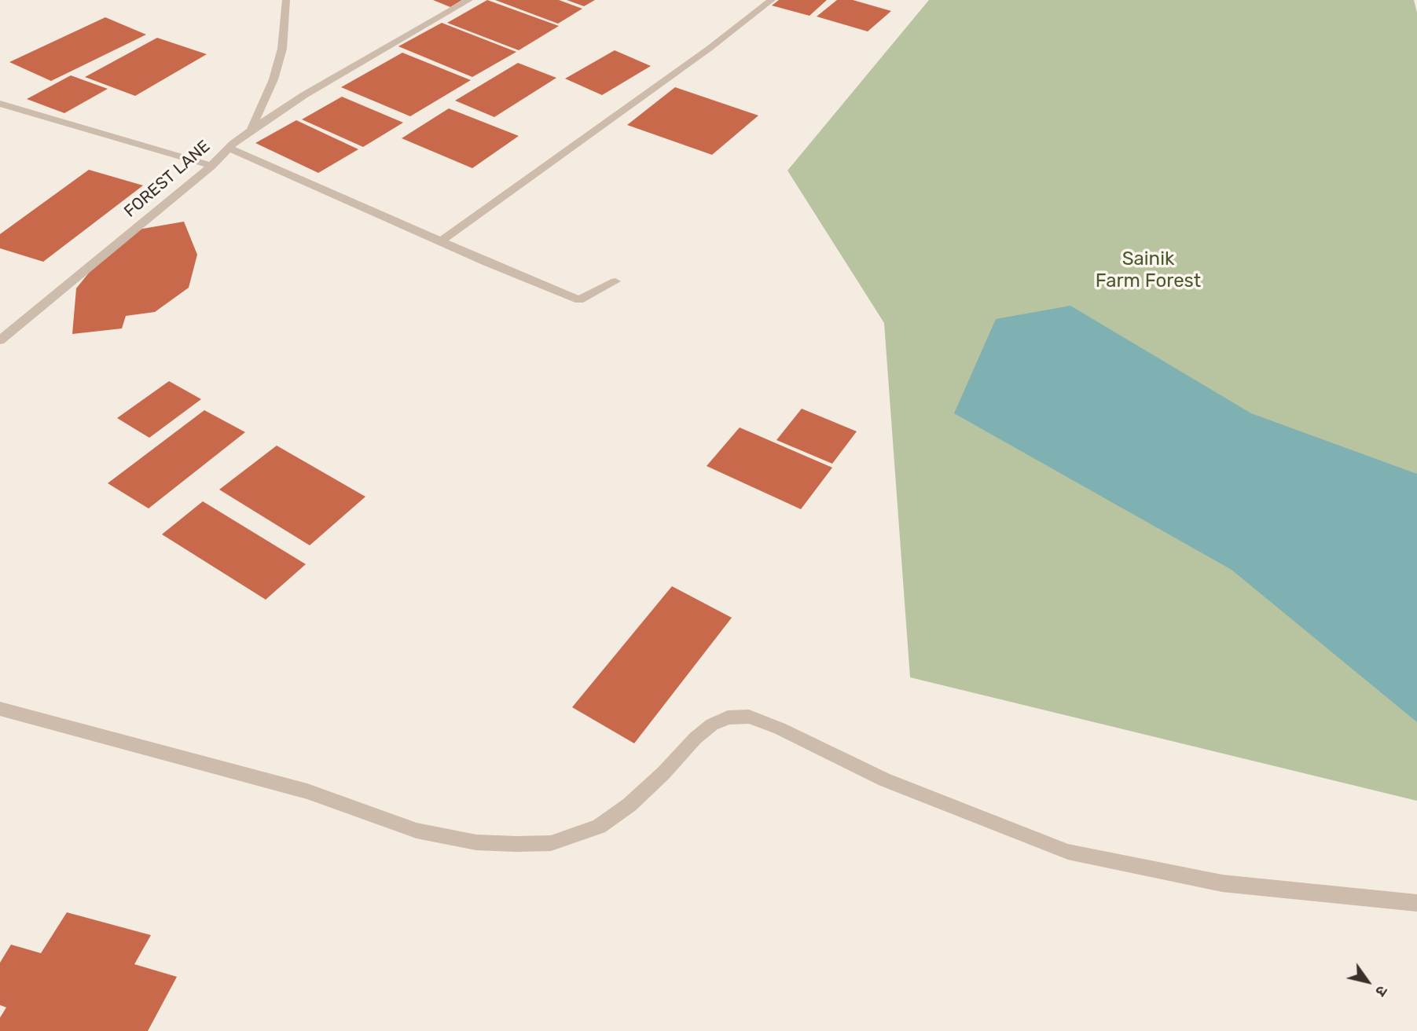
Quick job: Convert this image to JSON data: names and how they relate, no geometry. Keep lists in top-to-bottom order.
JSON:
{
  "streets": {
    "street": ["FOREST LANE"]
  },
  "parks": ["Sainik Farm Forest"],
  "north": "bottom right"
}
